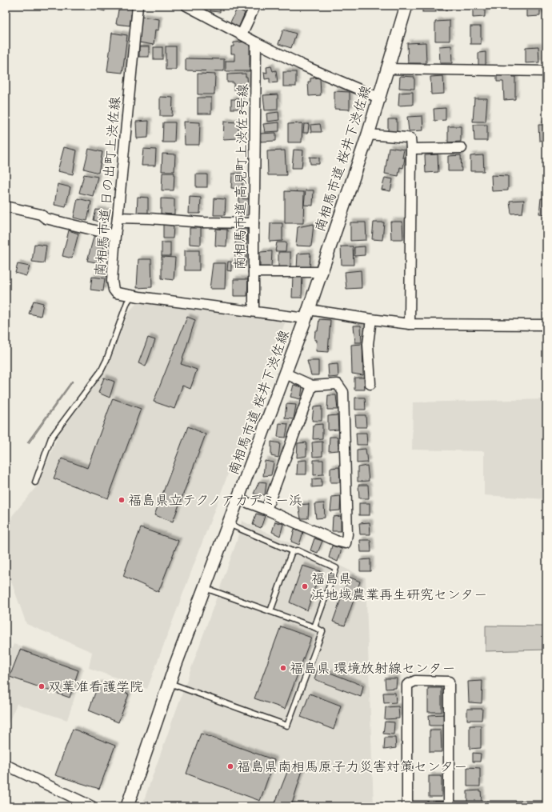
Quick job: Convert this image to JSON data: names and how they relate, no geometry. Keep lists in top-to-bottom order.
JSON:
{
  "streets": {
    "street": ["南相馬市道 桜井下渋佐線", "南相馬市道 高見町上渋佐3号線", "南相馬市道 日の出町上渋佐線"]
  },
  "crossings": [
    ["南相馬市道 桜井下渋佐線", "南相馬市道 日の出町上渋佐線"],
    ["南相馬市道 高見町上渋佐3号線", "南相馬市道 日の出町上渋佐線"]
  ],
  "places": [
    "福島県立テクノアカデミー浜",
    "福島県 浜地域農業再生研究センター",
    "福島県 環境放射線センター",
    "双葉准看護学院",
    "福島県南相馬原子力災害対策センター"
  ]
}
